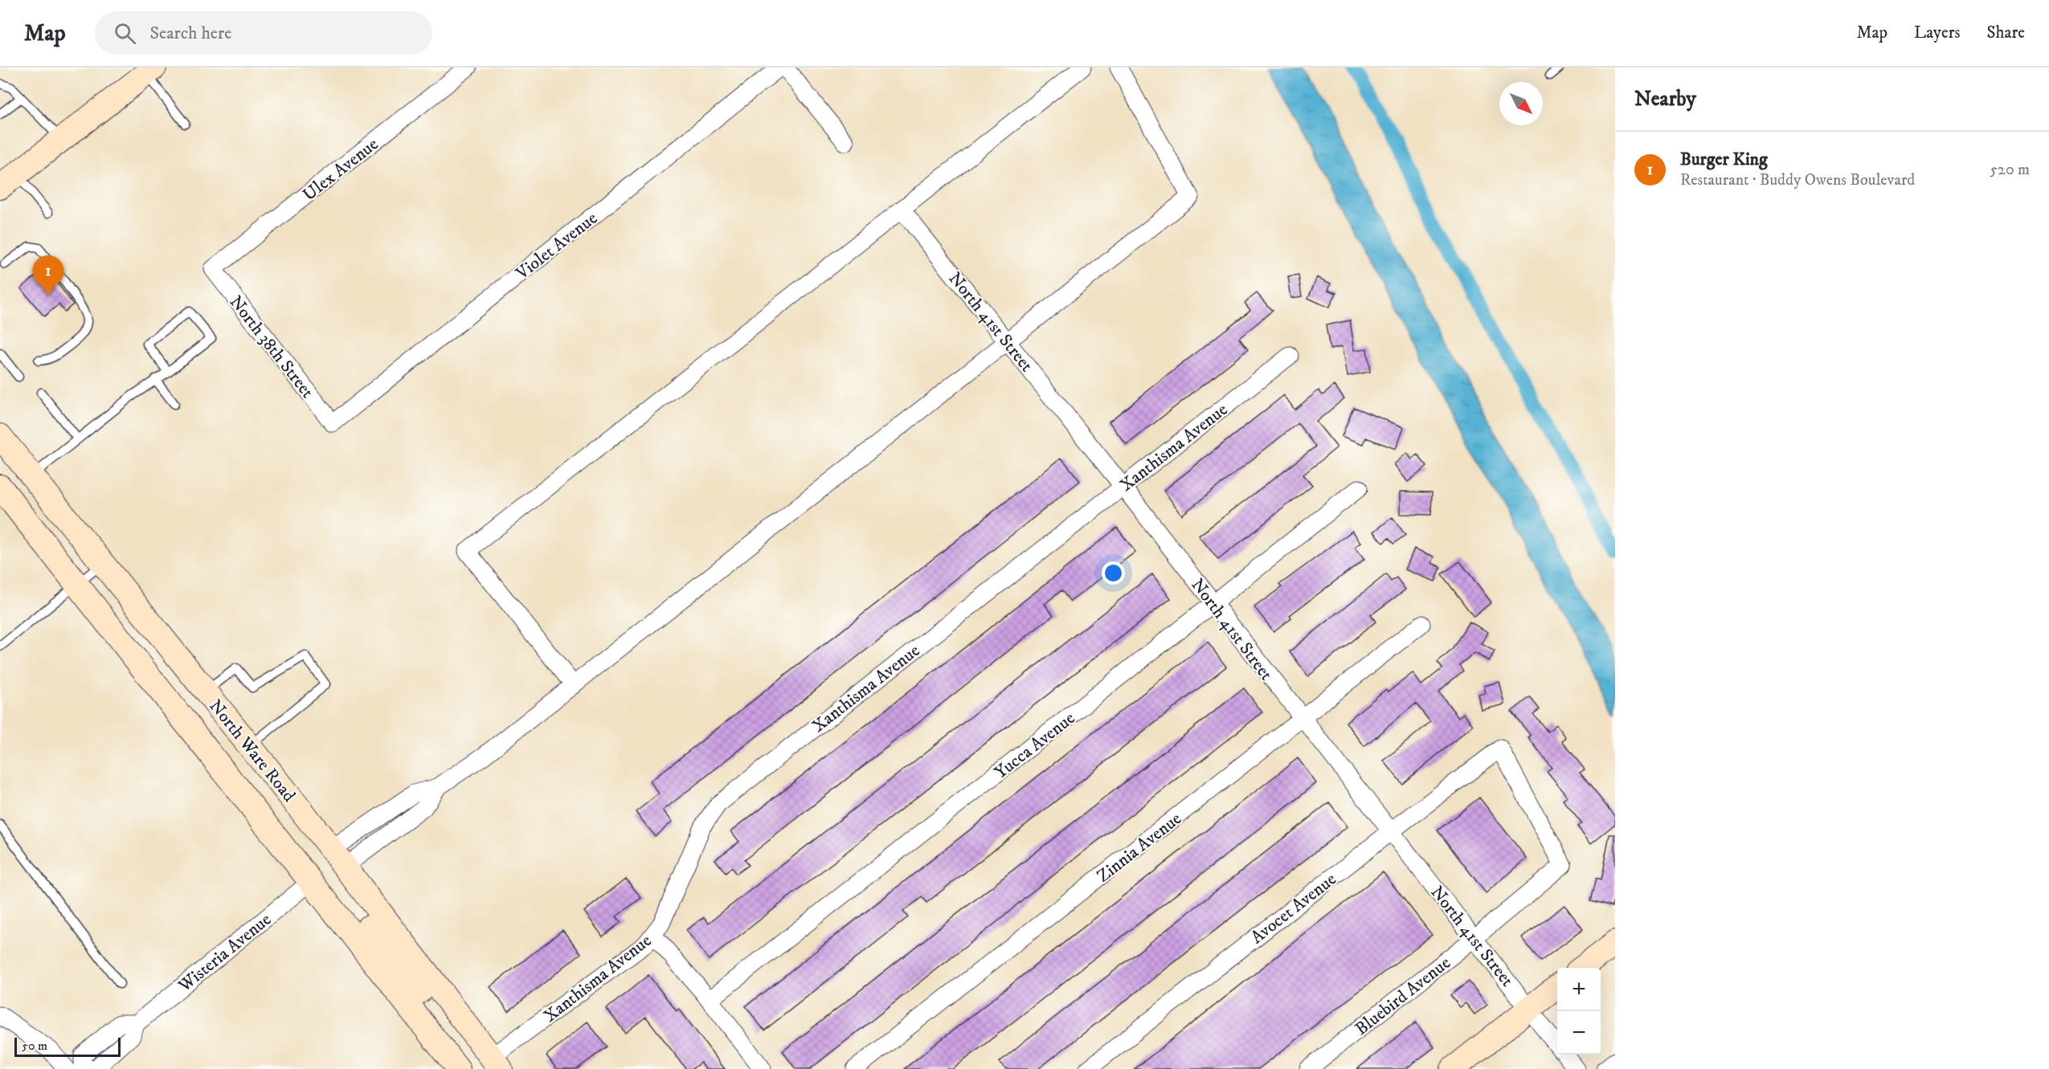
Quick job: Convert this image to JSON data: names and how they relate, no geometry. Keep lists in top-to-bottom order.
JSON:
{
  "streets": {
    "main road": ["North Ware Road"],
    "street": [
      "Ulex Avenue",
      "Violet Avenue",
      "North 41st Street",
      "North 38th Street",
      "Xanthisma Avenue",
      "Yucca Avenue",
      "Zinnia Avenue",
      "Avocet Avenue",
      "Wisteria Avenue",
      "Bluebird Avenue"
    ]
  },
  "crossings": [
    ["Ulex Avenue", "North 38th Street"],
    ["Violet Avenue", "North 38th Street"],
    ["North 41st Street", "Xanthisma Avenue"],
    ["North 41st Street", "Yucca Avenue"],
    ["North 41st Street", "Zinnia Avenue"],
    ["North 41st Street", "Avocet Avenue"],
    ["North 41st Street", "Bluebird Avenue"],
    ["Xanthisma Avenue", "North Ware Road"],
    ["North Ware Road", "Wisteria Avenue"],
    ["Avocet Avenue", "Bluebird Avenue"]
  ],
  "scale_bar": "50 m",
  "north": "bottom right",
  "page": {
    "header": "Map",
    "search": "Search here",
    "nav": ["Map", "Layers", "Share"],
    "heading": "Nearby",
    "list": [
      {
        "mark": "1",
        "name": "Burger King",
        "note": "Restaurant · Buddy Owens Boulevard",
        "value": "520 m"
      }
    ],
    "pins": "1",
    "map_buttons": ["+", "−"],
    "scale": "50 m"
  }
}
